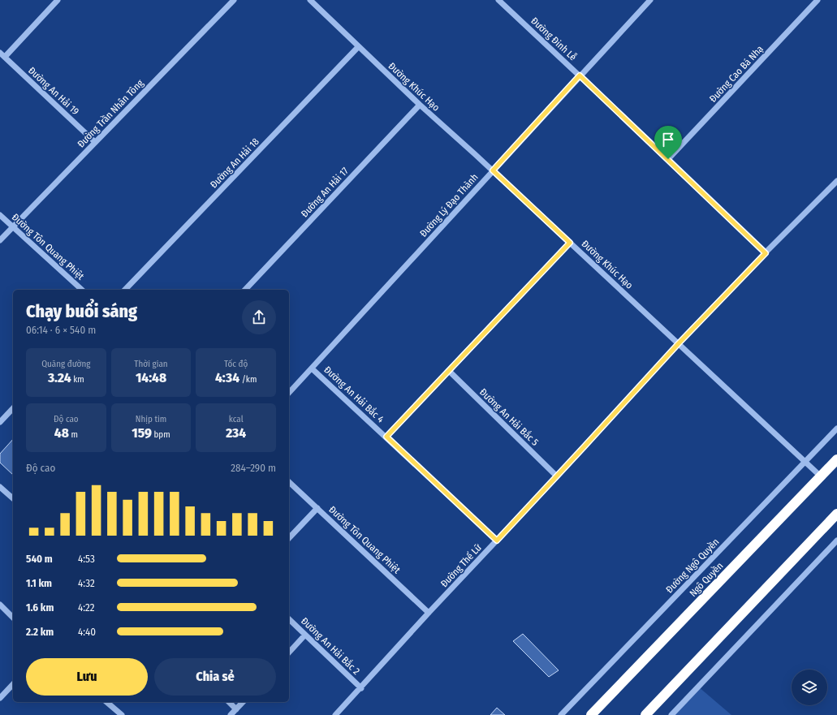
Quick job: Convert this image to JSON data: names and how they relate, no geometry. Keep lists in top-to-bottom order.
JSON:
{
  "streets": {
    "highway": ["Ngô Quyền"],
    "street": [
      "Đường Đinh Lễ",
      "Đường Cao Bá Nhạ",
      "Đường Khúc Hạo",
      "Đường An Hải 19",
      "Đường Trần Nhân Tông",
      "Đường An Hải 18",
      "Đường An Hải 17",
      "Đường Lý Đạo Thành",
      "Đường Tôn Quang Phiệt",
      "Đường An Hải Bắc 4",
      "Đường An Hải Bắc 5",
      "Đường Thế Lữ",
      "Đường Ngô Quyền",
      "Đường An Hải Bắc 2"
    ]
  },
  "crossings": [
    ["Đường Đinh Lễ", "Đường Cao Bá Nhạ"],
    ["Đường Đinh Lễ", "Đường Lý Đạo Thành"],
    ["Đường Đinh Lễ", "Đường Thế Lữ"],
    ["Đường Khúc Hạo", "Đường An Hải 18"],
    ["Đường Khúc Hạo", "Đường An Hải 17"],
    ["Đường Khúc Hạo", "Đường Lý Đạo Thành"],
    ["Đường Khúc Hạo", "Đường Thế Lữ"],
    ["Đường Khúc Hạo", "Đường Ngô Quyền"],
    ["Đường Khúc Hạo", "Ngô Quyền"],
    ["Đường An Hải 19", "Đường Trần Nhân Tông"],
    ["Đường Trần Nhân Tông", "Đường Tôn Quang Phiệt"],
    ["Đường Lý Đạo Thành", "Đường An Hải Bắc 4"],
    ["Đường Tôn Quang Phiệt", "Đường Thế Lữ"],
    ["Đường An Hải Bắc 4", "Đường Thế Lữ"],
    ["Đường An Hải Bắc 5", "Đường Thế Lữ"],
    ["Đường Thế Lữ", "Đường An Hải Bắc 2"]
  ],
  "page": {
    "heading": ["Chạy buổi sáng", "06:14 · 6 × 540 m"],
    "stats": [
      ["Quãng đường", "3.24 km"],
      ["Thời gian", "14:48"],
      ["Tốc độ", "4:34 /km"],
      ["Độ cao", "48 m"],
      ["Nhịp tim", "159 bpm"],
      ["kcal", "234"]
    ],
    "chart": ["Độ cao", "284–290 m"],
    "list": [
      {
        "name": "540 m",
        "note": "4:53"
      },
      {
        "name": "1.1 km",
        "note": "4:32"
      },
      {
        "name": "1.6 km",
        "note": "4:22"
      },
      {
        "name": "2.2 km",
        "note": "4:40"
      }
    ],
    "buttons": ["Lưu", "Chia sẻ"]
  }
}
